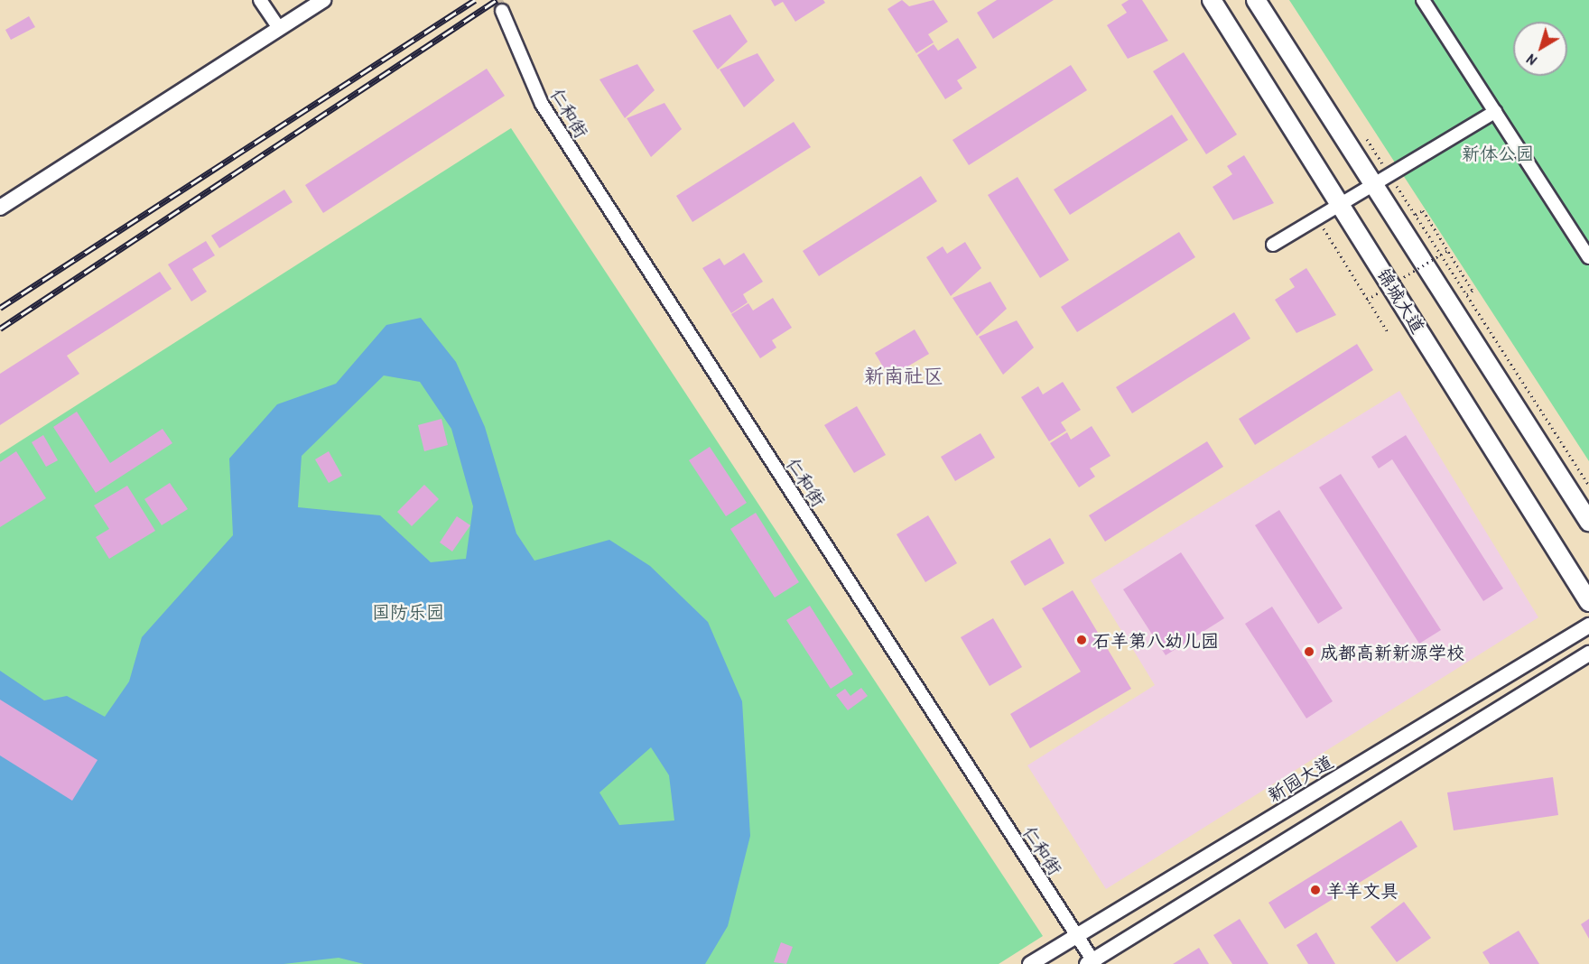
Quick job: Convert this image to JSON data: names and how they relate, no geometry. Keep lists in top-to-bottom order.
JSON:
{
  "streets": {
    "main road": ["锦城大道"],
    "street": ["仁和街", "新园大道"]
  },
  "crossings": [
    ["仁和街", "新园大道"]
  ],
  "districts": ["新南社区"],
  "parks": ["新体公园", "国防乐园"],
  "places": ["石羊第八幼儿园", "成都高新新源学校", "羊羊文具"],
  "north": "bottom left"
}
